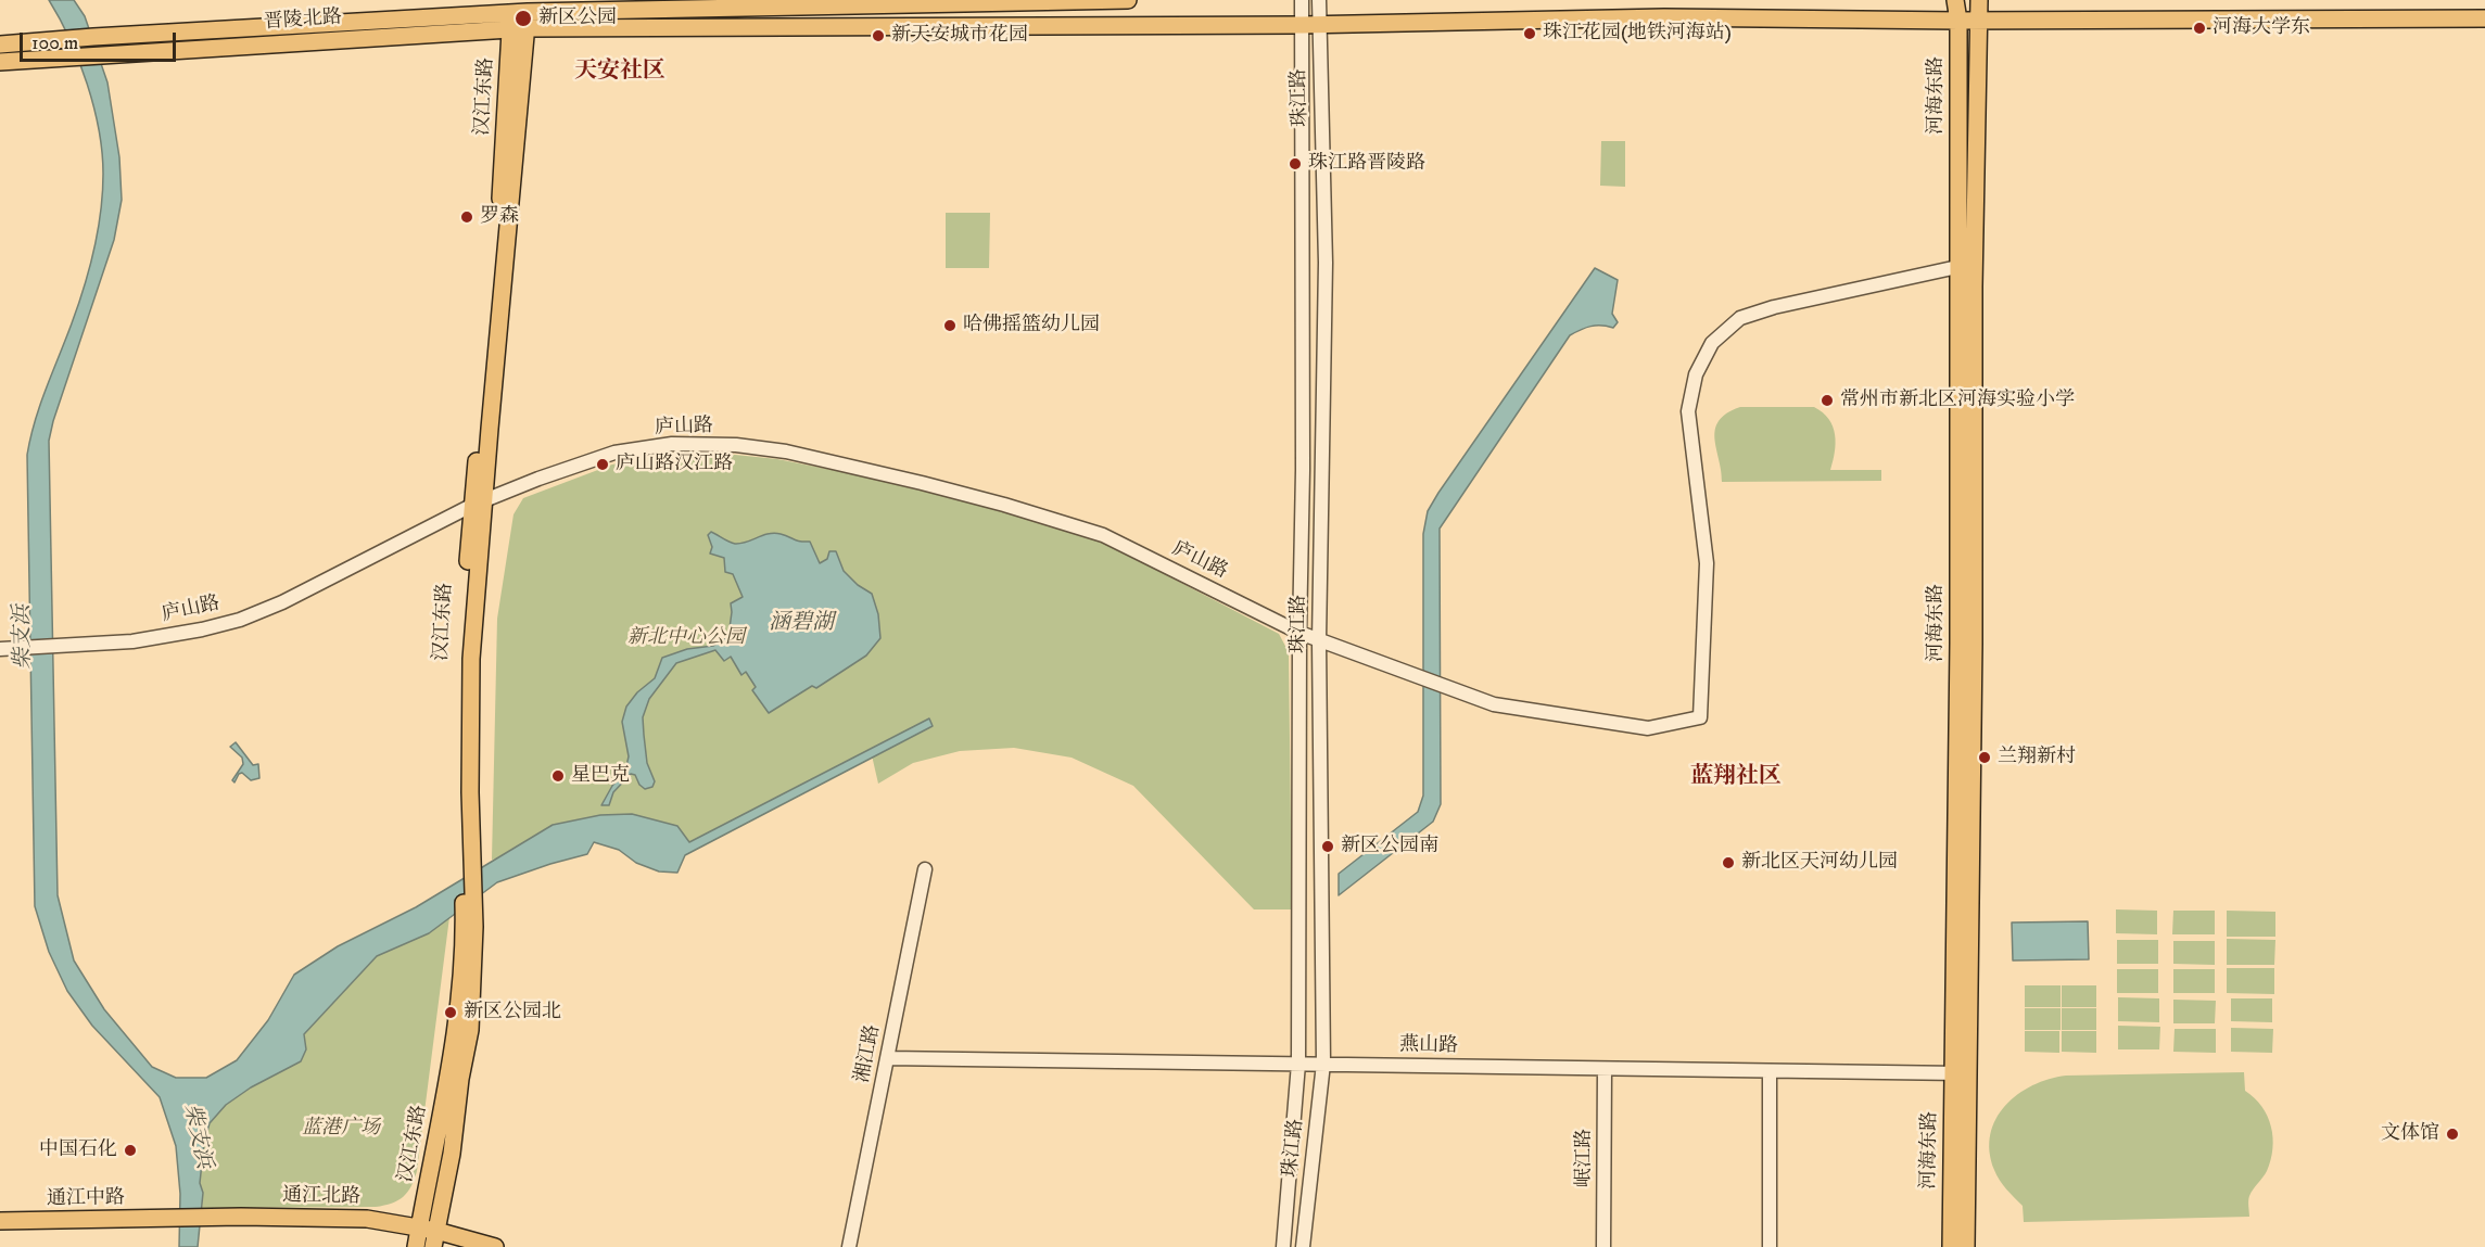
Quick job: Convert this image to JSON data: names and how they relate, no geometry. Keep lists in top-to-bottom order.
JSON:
{
  "streets": {
    "main road": [
      "晋陵北路",
      "河海东路",
      "汉江东路",
      "通江北路",
      "通江中路"
    ],
    "street": [
      "珠江路",
      "庐山路",
      "燕山路",
      "湘江路",
      "岷江路"
    ]
  },
  "crossings": [
    ["晋陵北路", "河海东路"],
    ["晋陵北路", "汉江东路"],
    ["晋陵北路", "珠江路"],
    ["河海东路", "庐山路"],
    ["河海东路", "燕山路"],
    ["汉江东路", "庐山路"],
    ["汉江东路", "通江北路"],
    ["珠江路", "庐山路"],
    ["珠江路", "燕山路"],
    ["燕山路", "湘江路"],
    ["燕山路", "岷江路"],
    ["通江北路", "通江中路"]
  ],
  "districts": ["天安社区", "蓝翔社区"],
  "water": ["涵碧湖", "柴支浜"],
  "parks": ["新北中心公园", "蓝港广场"],
  "places": [
    "新区公园",
    "河海大学东",
    "珠江花园(地铁河海站)",
    "新天安城市花园",
    "珠江路晋陵路",
    "罗森",
    "哈佛摇篮幼儿园",
    "常州市新北区河海实验小学",
    "庐山路汉江路",
    "兰翔新村",
    "星巴克",
    "新区公园南",
    "新北区天河幼儿园",
    "新区公园北",
    "文体馆",
    "中国石化"
  ],
  "scale_bar": "100 m"
}
